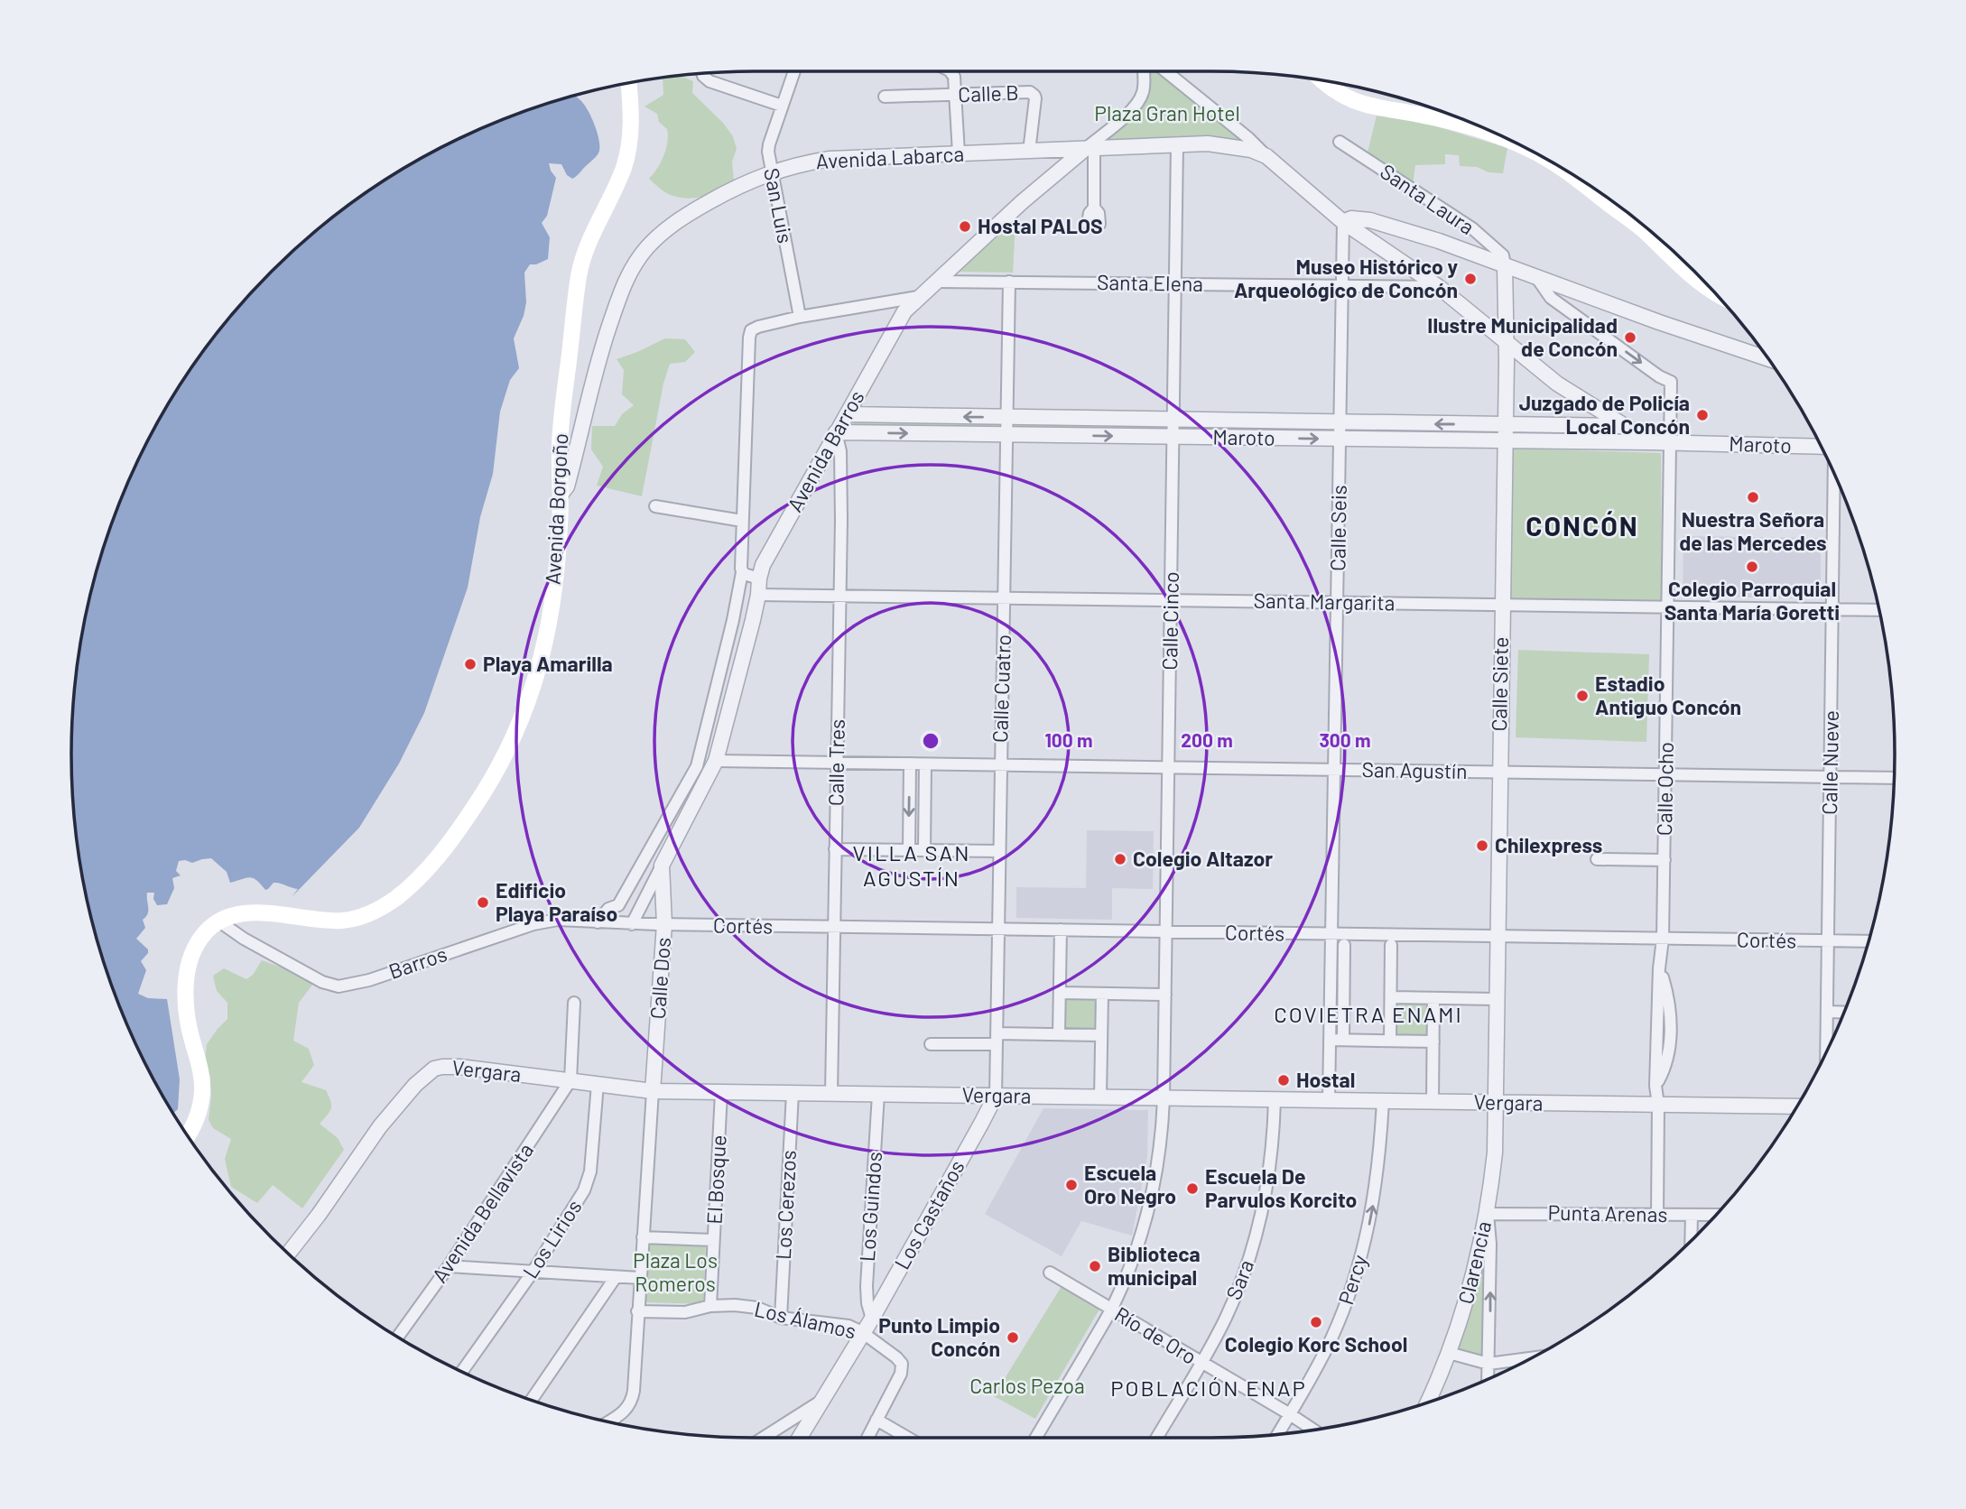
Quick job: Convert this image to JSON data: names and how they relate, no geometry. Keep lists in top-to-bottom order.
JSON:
{
  "streets": {
    "main road": ["Avenida Borgoño"],
    "street": [
      "Calle B",
      "Avenida Labarca",
      "Santa Laura",
      "San Luis",
      "Santa Elena",
      "Maroto",
      "Avenida Barros",
      "Calle Seis",
      "Santa Margarita",
      "Calle Cinco",
      "Calle Siete",
      "Calle Cuatro",
      "Calle Tres",
      "Calle Nueve",
      "San Agustín",
      "Calle Ocho",
      "Cortés",
      "Barros",
      "Calle Dos",
      "Vergara",
      "El Bosque",
      "Los Cerezos",
      "Los Guindos",
      "Avenida Bellavista",
      "Punta Arenas",
      "Los Castaños",
      "Los Lirios",
      "Clarencia",
      "Sara",
      "Percy",
      "Los Álamos",
      "Río de Oro"
    ]
  },
  "crossings": [
    ["Calle B", "Avenida Labarca"],
    ["Avenida Labarca", "San Luis"],
    ["Avenida Labarca", "Avenida Barros"],
    ["Avenida Labarca", "Avenida Borgoño"],
    ["Avenida Labarca", "Calle Cinco"],
    ["Santa Laura", "Calle Seis"],
    ["Santa Laura", "Calle Siete"],
    ["Santa Laura", "Calle Ocho"],
    ["Santa Elena", "Avenida Barros"],
    ["Santa Elena", "Calle Seis"],
    ["Santa Elena", "Calle Cinco"],
    ["Santa Elena", "Calle Cuatro"],
    ["Maroto", "Avenida Barros"],
    ["Maroto", "Calle Seis"],
    ["Maroto", "Calle Cinco"],
    ["Maroto", "Calle Siete"],
    ["Maroto", "Calle Cuatro"],
    ["Maroto", "Calle Tres"],
    ["Maroto", "Calle Ocho"],
    ["Avenida Barros", "Santa Margarita"],
    ["Avenida Barros", "Calle Tres"],
    ["Avenida Barros", "San Agustín"],
    ["Avenida Barros", "Cortés"],
    ["Avenida Barros", "Barros"],
    ["Avenida Barros", "Calle Dos"],
    ["Avenida Borgoño", "Barros"],
    ["Calle Seis", "Santa Margarita"],
    ["Calle Seis", "San Agustín"],
    ["Calle Seis", "Cortés"],
    ["Calle Seis", "Vergara"],
    ["Santa Margarita", "Calle Cinco"],
    ["Santa Margarita", "Calle Siete"],
    ["Santa Margarita", "Calle Cuatro"],
    ["Santa Margarita", "Calle Tres"],
    ["Santa Margarita", "Calle Nueve"],
    ["Santa Margarita", "Calle Ocho"],
    ["Calle Cinco", "San Agustín"],
    ["Calle Cinco", "Cortés"],
    ["Calle Cinco", "Vergara"],
    ["Calle Cinco", "Río de Oro"],
    ["Calle Siete", "San Agustín"],
    ["Calle Siete", "Cortés"],
    ["Calle Siete", "Vergara"],
    ["Calle Siete", "Clarencia"],
    ["Calle Cuatro", "San Agustín"],
    ["Calle Cuatro", "Cortés"],
    ["Calle Cuatro", "Vergara"],
    ["Calle Cuatro", "Los Castaños"],
    ["Calle Tres", "San Agustín"],
    ["Calle Tres", "Cortés"],
    ["Calle Tres", "Vergara"],
    ["Calle Nueve", "San Agustín"],
    ["Calle Nueve", "Cortés"],
    ["San Agustín", "Calle Ocho"],
    ["Calle Ocho", "Cortés"],
    ["Calle Ocho", "Vergara"],
    ["Calle Ocho", "Punta Arenas"],
    ["Cortés", "Barros"],
    ["Cortés", "Calle Dos"],
    ["Calle Dos", "Vergara"],
    ["Vergara", "El Bosque"],
    ["Vergara", "Los Cerezos"],
    ["Vergara", "Los Guindos"],
    ["Vergara", "Avenida Bellavista"],
    ["Vergara", "Los Castaños"],
    ["Vergara", "Los Lirios"],
    ["Vergara", "Clarencia"],
    ["Vergara", "Sara"],
    ["Vergara", "Percy"],
    ["El Bosque", "Los Álamos"],
    ["Los Cerezos", "Los Álamos"],
    ["Los Guindos", "Los Castaños"],
    ["Punta Arenas", "Clarencia"],
    ["Los Castaños", "Los Álamos"],
    ["Sara", "Río de Oro"],
    ["Percy", "Río de Oro"]
  ],
  "one_way": ["Percy"],
  "districts": [
    "CONCÓN",
    "VILLA SAN AGUSTÍN",
    "COVIETRA ENAMI",
    "POBLACIÓN ENAP"
  ],
  "parks": ["Plaza Gran Hotel", "Plaza Los Romeros", "Carlos Pezoa"],
  "places": [
    "Hostal PALOS",
    "Museo Histórico y Arqueológico de Concón",
    "Ilustre Municipalidad de Concón",
    "Juzgado de Policía Local Concón",
    "Nuestra Señora de las Mercedes",
    "Colegio Parroquial Santa María Goretti",
    "Playa Amarilla",
    "Estadio Antiguo Concón",
    "Chilexpress",
    "Colegio Altazor",
    "Edificio Playa Paraíso",
    "Hostal",
    "Escuela Oro Negro",
    "Escuela De Parvulos Korcito",
    "Biblioteca municipal",
    "Colegio Korc School",
    "Punto Limpio Concón"
  ],
  "rings": ["100 m", "200 m", "300 m"]
}
